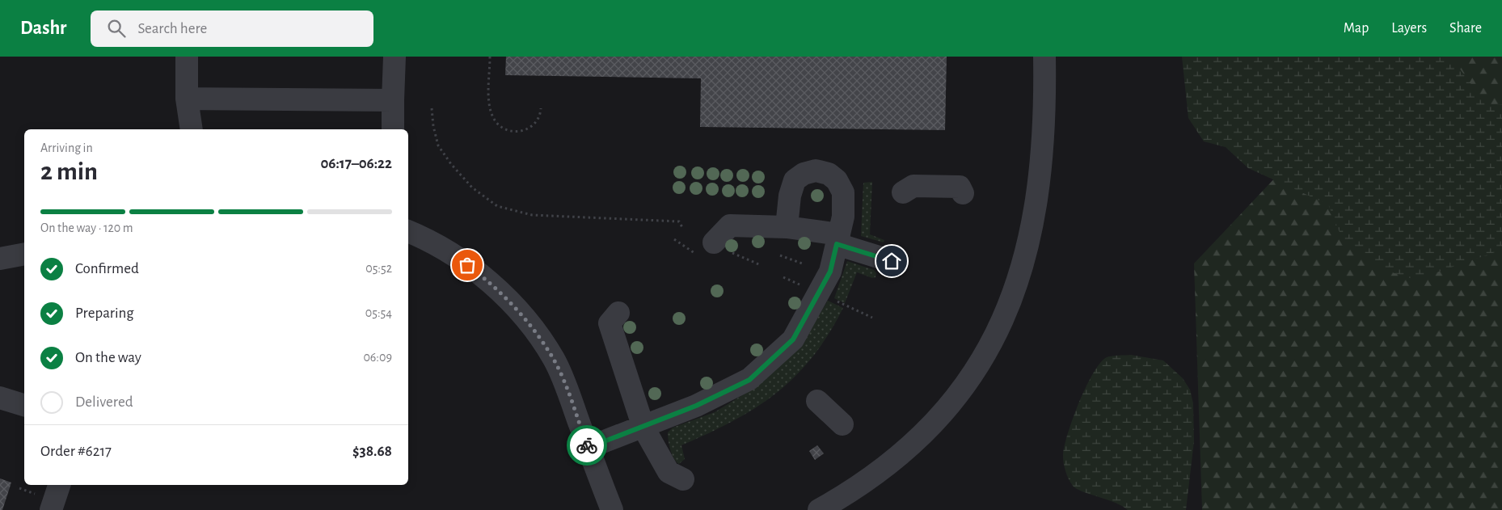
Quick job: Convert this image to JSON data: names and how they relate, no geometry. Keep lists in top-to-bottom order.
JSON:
{
  "page": {
    "header": "Dashr",
    "search": "Search here",
    "nav": ["Map", "Layers", "Share"],
    "heading": ["2 min", "Arriving in", "06:17–06:22"],
    "panel": ["Order #6217", "$38.68"],
    "bar": "On the way · 120 m",
    "list": [
      ["Confirmed", "05:52"],
      ["Preparing", "05:54"],
      ["On the way", "06:09"],
      "Delivered"
    ]
  }
}
